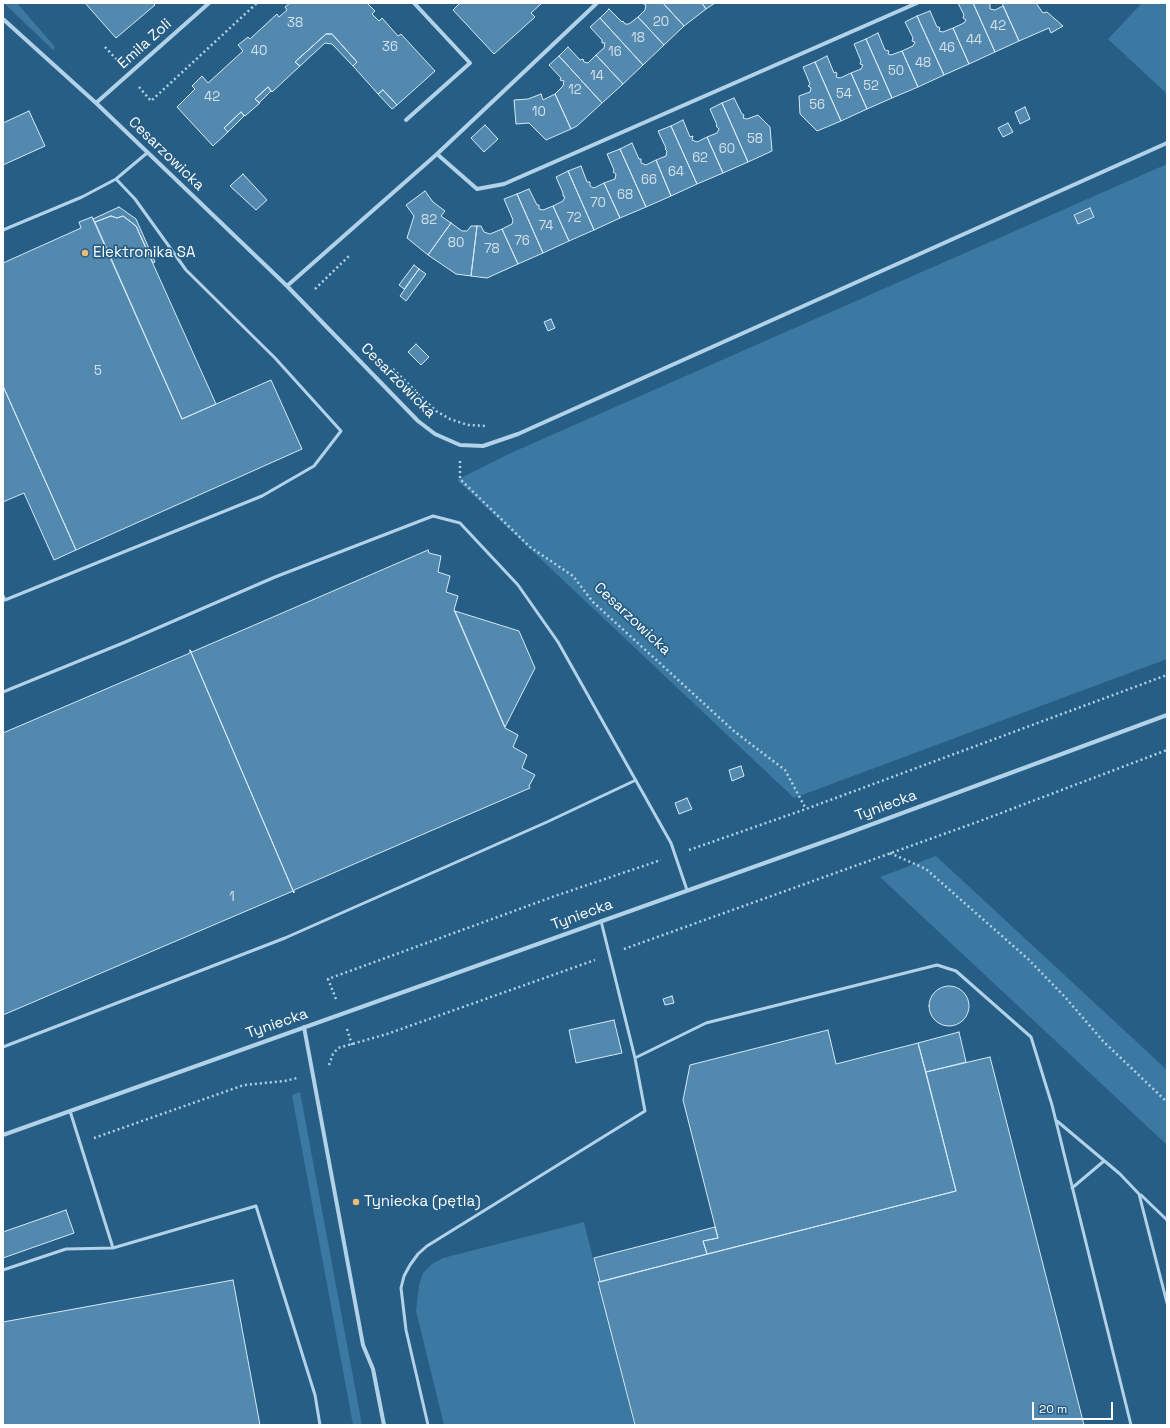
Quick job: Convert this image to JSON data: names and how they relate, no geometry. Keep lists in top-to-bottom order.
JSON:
{
  "streets": {
    "street": ["Emila Zoli", "Cesarzowicka", "Tyniecka"]
  },
  "crossings": [
    ["Emila Zoli", "Cesarzowicka"]
  ],
  "places": ["Elektronika SA", "Tyniecka (pętla)"],
  "house_numbers": [
    "20",
    "38",
    "42",
    "18",
    "44",
    "36",
    "46",
    "40",
    "16",
    "48",
    "50",
    "14",
    "52",
    "12",
    "54",
    "42",
    "56",
    "10",
    "58",
    "60",
    "62",
    "64",
    "66",
    "68",
    "70",
    "72",
    "82",
    "74",
    "76",
    "80",
    "78",
    "5",
    "1"
  ],
  "scale_bar": "20 m"
}
